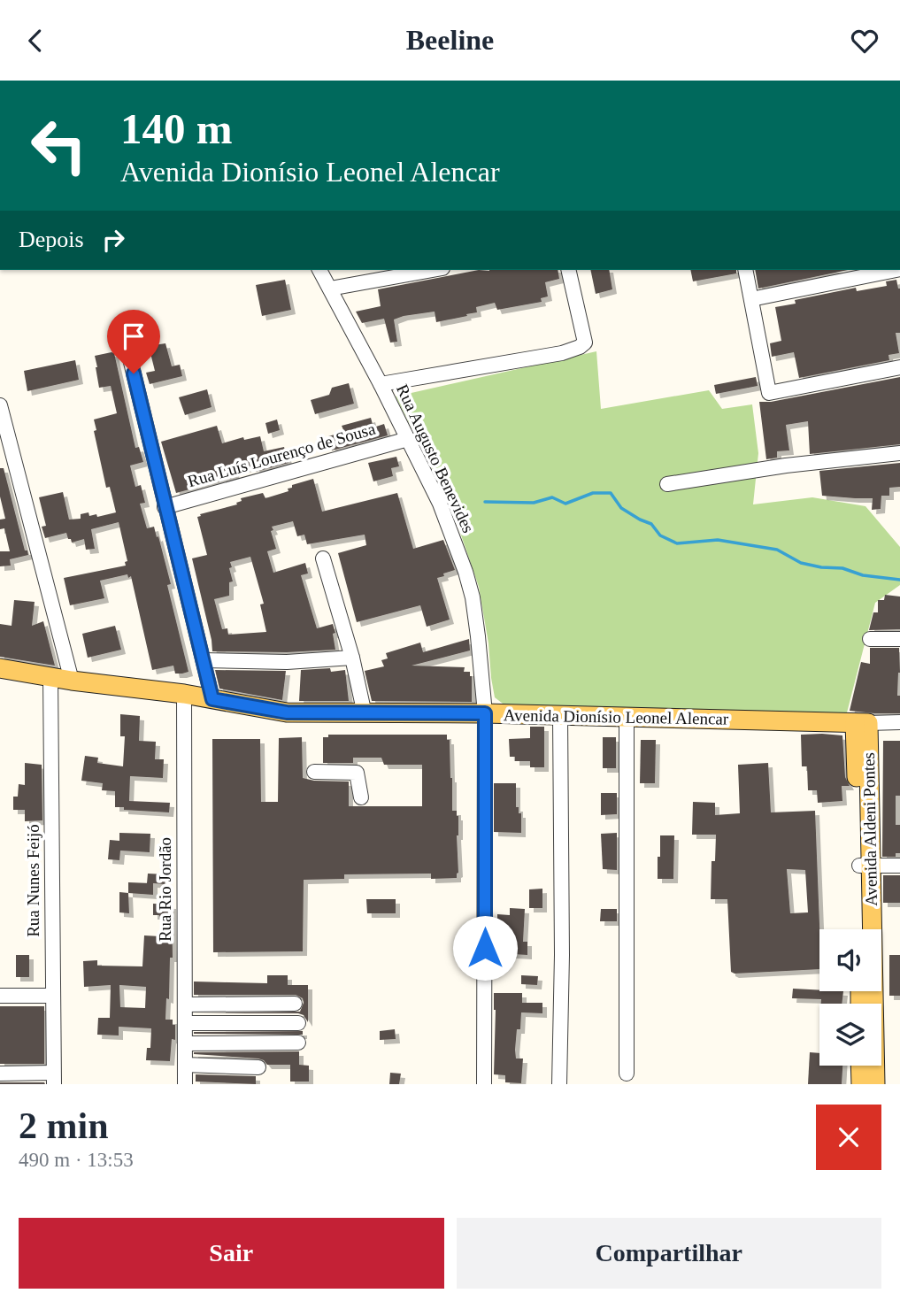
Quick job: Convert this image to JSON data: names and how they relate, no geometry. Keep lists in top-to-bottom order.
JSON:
{
  "streets": {
    "main road": ["Avenida Dionísio Leonel Alencar", "Avenida Aldeni Pontes"],
    "street": [
      "Rua Luís Lourenço de Sousa",
      "Rua Augusto Benevides",
      "Rua Nunes Feijó",
      "Rua Rio Jordão"
    ]
  },
  "crossings": [
    ["Rua Luís Lourenço de Sousa", "Rua Augusto Benevides"],
    ["Rua Augusto Benevides", "Avenida Dionísio Leonel Alencar"],
    ["Avenida Dionísio Leonel Alencar", "Avenida Aldeni Pontes"],
    ["Avenida Dionísio Leonel Alencar", "Rua Nunes Feijó"],
    ["Avenida Dionísio Leonel Alencar", "Rua Rio Jordão"]
  ],
  "page": {
    "header": "Beeline",
    "turn": ["140 m", "Avenida Dionísio Leonel Alencar"],
    "then": "Depois",
    "heading": ["2 min", "490 m · 13:53"],
    "buttons": ["Sair", "Compartilhar"]
  }
}
